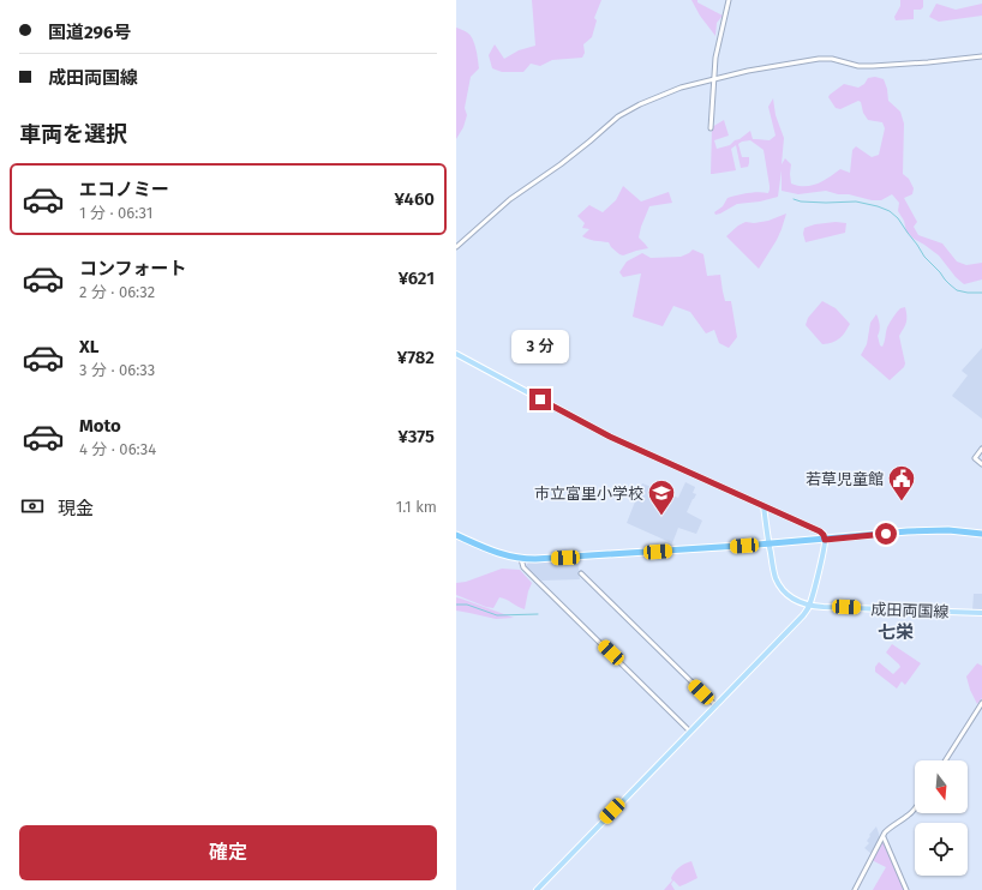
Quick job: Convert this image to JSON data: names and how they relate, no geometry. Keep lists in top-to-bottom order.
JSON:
{
  "streets": {
    "main road": ["成田両国線"]
  },
  "districts": ["七栄"],
  "places": {
    "public building": ["若草児童館"],
    "school or university": ["市立富里小学校"]
  },
  "north": "bottom",
  "page": {
    "banner": ["国道296号", "成田両国線"],
    "heading": "車両を選択",
    "list": [
      {
        "name": "エコノミー",
        "note": "1 分 · 06:31",
        "value": "¥460"
      },
      {
        "name": "コンフォート",
        "note": "2 分 · 06:32",
        "value": "¥621"
      },
      {
        "name": "XL",
        "note": "3 分 · 06:33",
        "value": "¥782"
      },
      {
        "name": "Moto",
        "note": "4 分 · 06:34",
        "value": "¥375"
      }
    ],
    "bubble": "3 分",
    "pay": ["現金", "1.1 km"],
    "buttons": "確定"
  }
}
